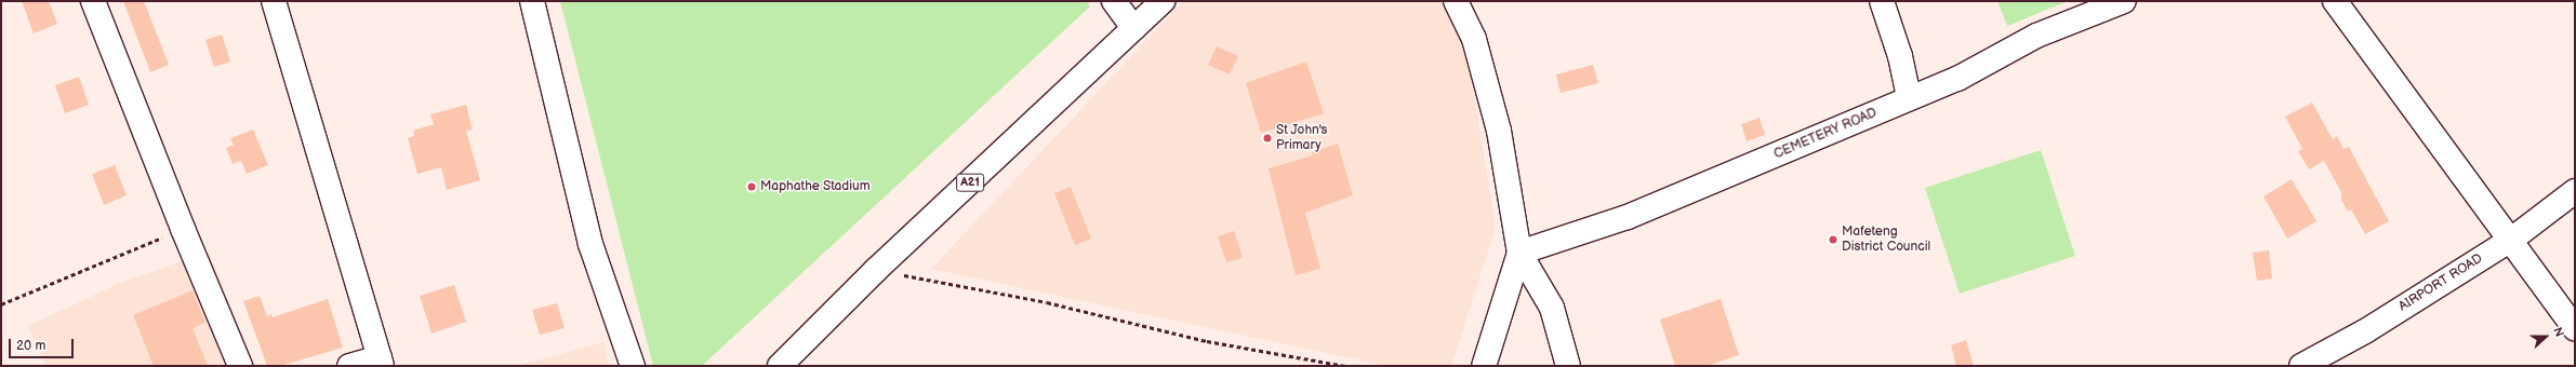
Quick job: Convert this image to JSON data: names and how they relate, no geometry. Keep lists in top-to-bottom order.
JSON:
{
  "streets": {
    "street": ["CEMETERY ROAD", "A21", "AIRPORT ROAD"]
  },
  "places": ["St John's Primary", "Maphathe Stadium", "Mafeteng District Council"],
  "scale_bar": "20 m",
  "north": "right"
}
